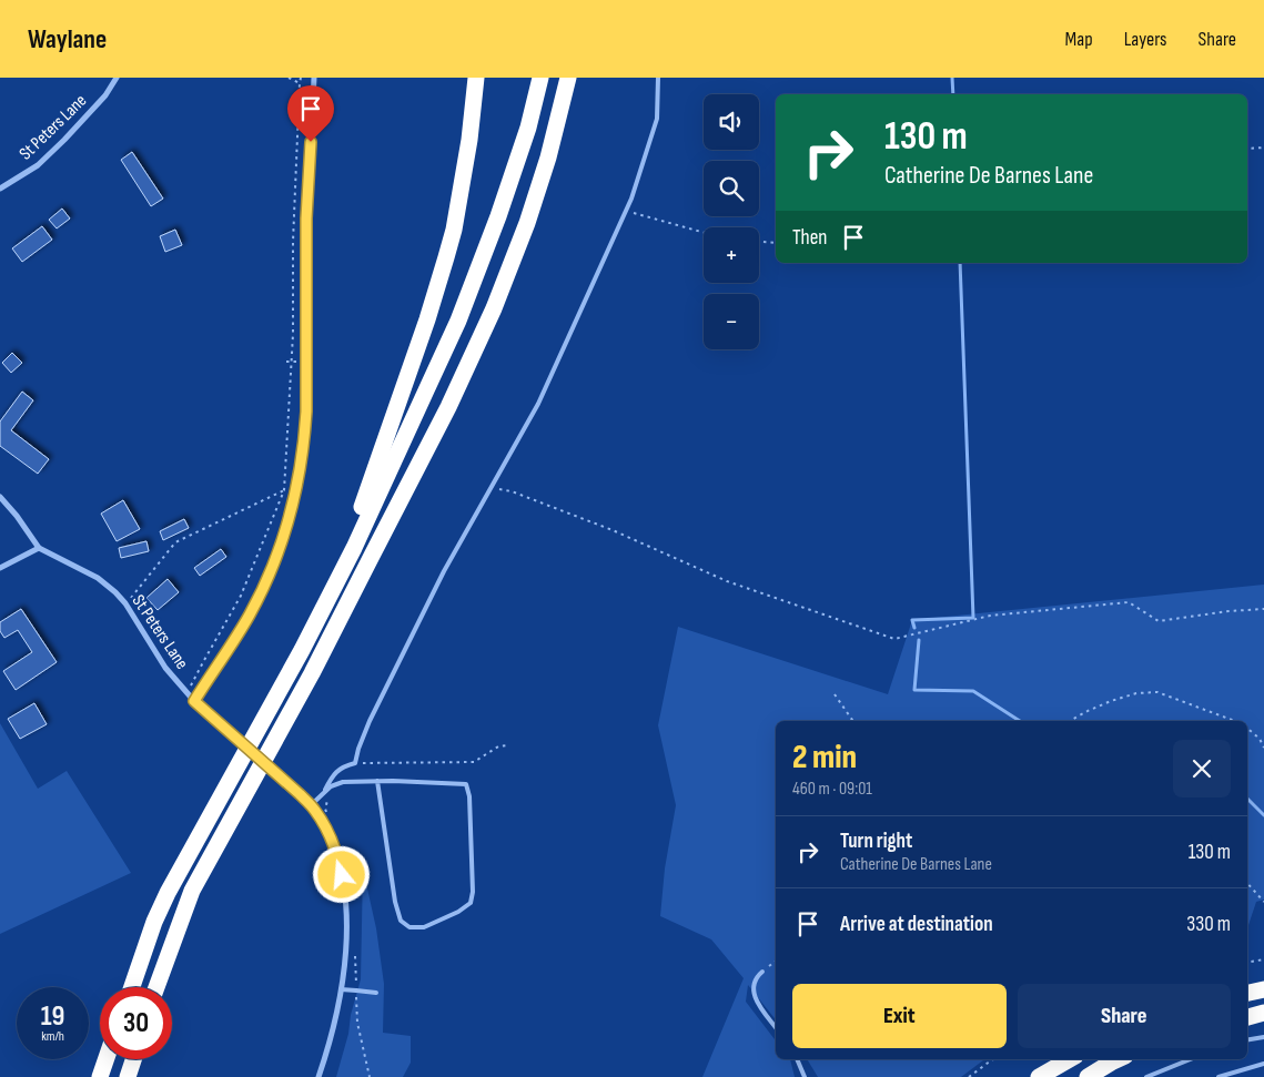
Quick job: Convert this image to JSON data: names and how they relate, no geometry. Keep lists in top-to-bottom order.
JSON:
{
  "streets": {
    "street": ["St Peters Lane"]
  },
  "page": {
    "header": "Waylane",
    "nav": ["Map", "Layers", "Share"],
    "map_buttons": ["+", "−"],
    "turn": ["130 m", "Catherine De Barnes Lane"],
    "then": "Then",
    "heading": ["2 min", "460 m · 09:01"],
    "list": [
      {
        "name": "Turn right",
        "note": "Catherine De Barnes Lane",
        "value": "130 m"
      },
      {
        "name": "Arrive at destination",
        "value": "330 m"
      }
    ],
    "buttons": ["Exit", "Share"],
    "speed": "19 km/h",
    "limit": "30"
  }
}
